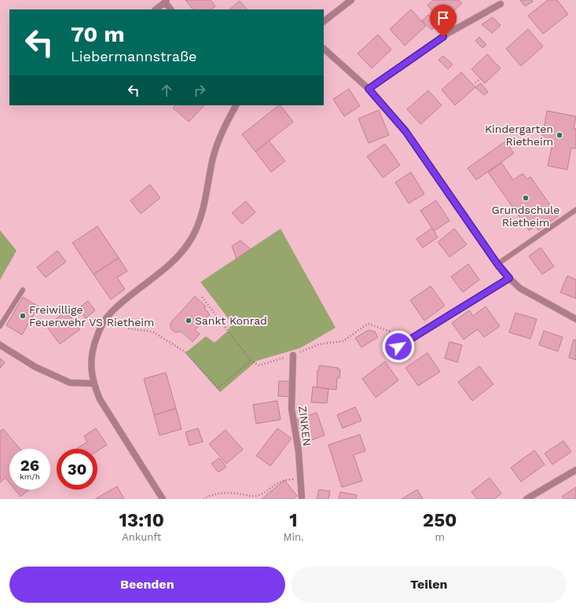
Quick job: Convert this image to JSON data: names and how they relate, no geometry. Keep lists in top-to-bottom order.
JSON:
{
  "streets": {
    "street": ["ZINKEN"]
  },
  "places": [
    "Kindergarten Rietheim",
    "Grundschule Rietheim",
    "Freiwillige Feuerwehr VS Rietheim",
    "Sankt Konrad"
  ],
  "page": {
    "turn": ["70 m", "Liebermannstraße"],
    "speed": "26 km/h",
    "limit": "30",
    "eta": [
      "13:10",
      "Ankunft",
      "1",
      "Min.",
      "250",
      "m"
    ],
    "buttons": ["Beenden", "Teilen"]
  }
}
